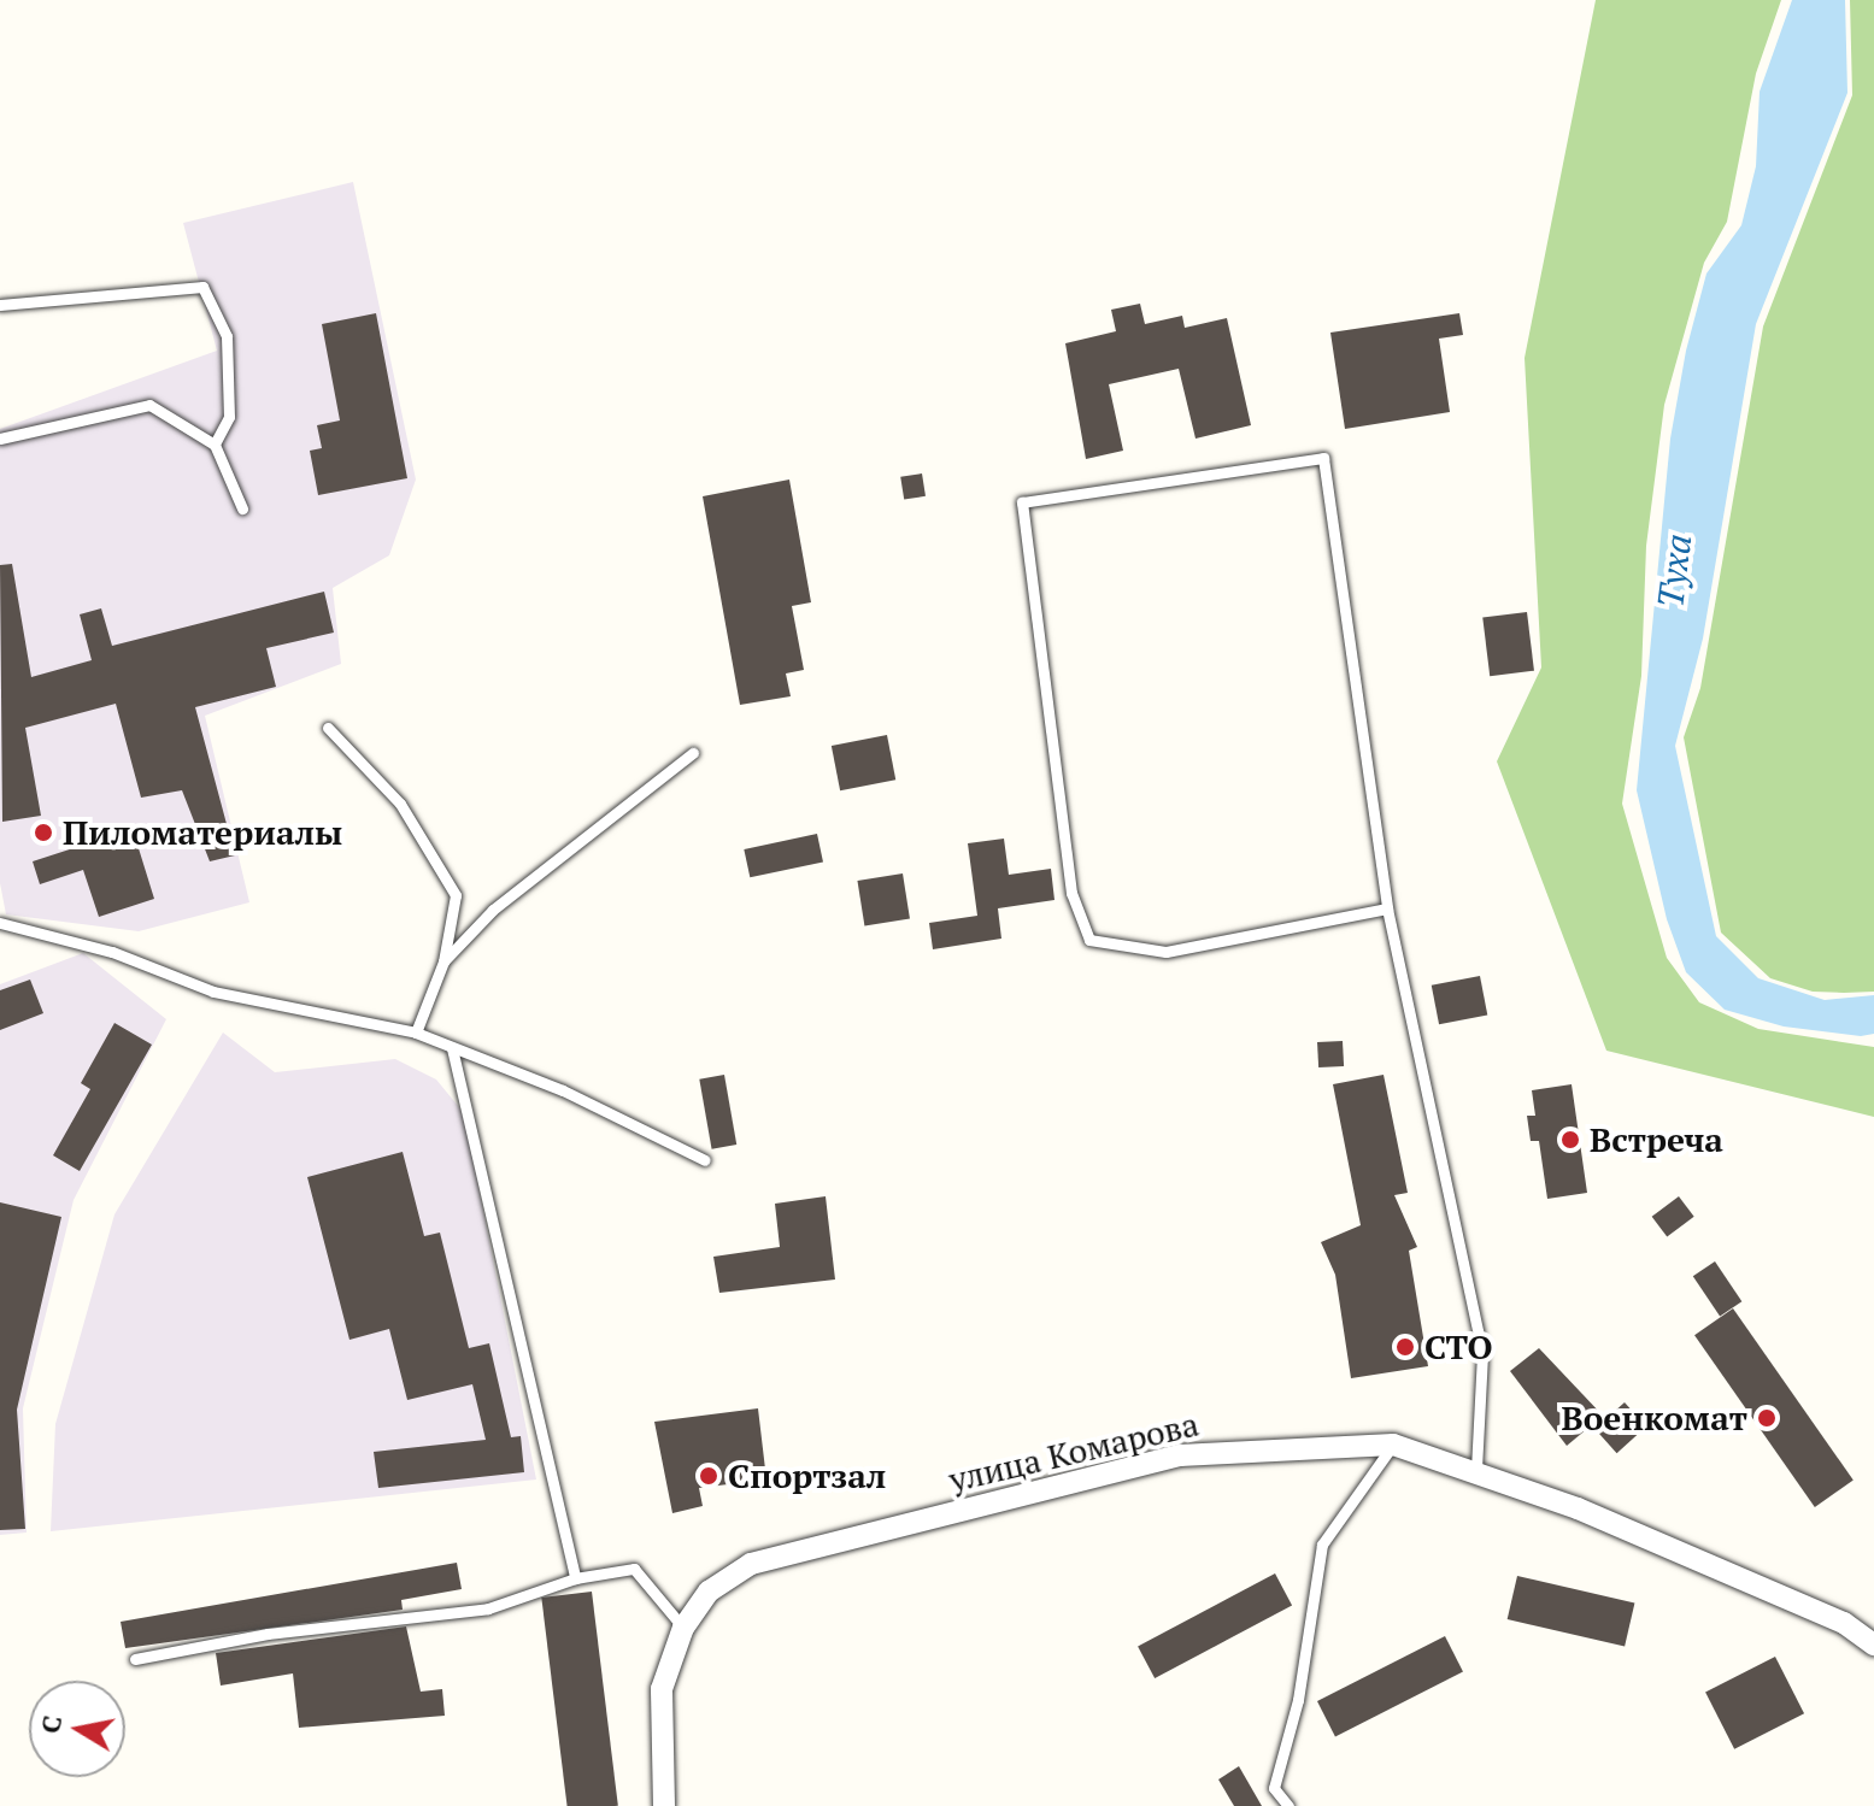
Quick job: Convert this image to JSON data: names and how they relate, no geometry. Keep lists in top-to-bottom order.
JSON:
{
  "streets": {
    "street": ["улица Комарова"]
  },
  "water": ["Туха"],
  "places": [
    "Пиломатериалы",
    "Встреча",
    "СТО",
    "Военкомат",
    "Спортзал"
  ],
  "north": "left"
}
